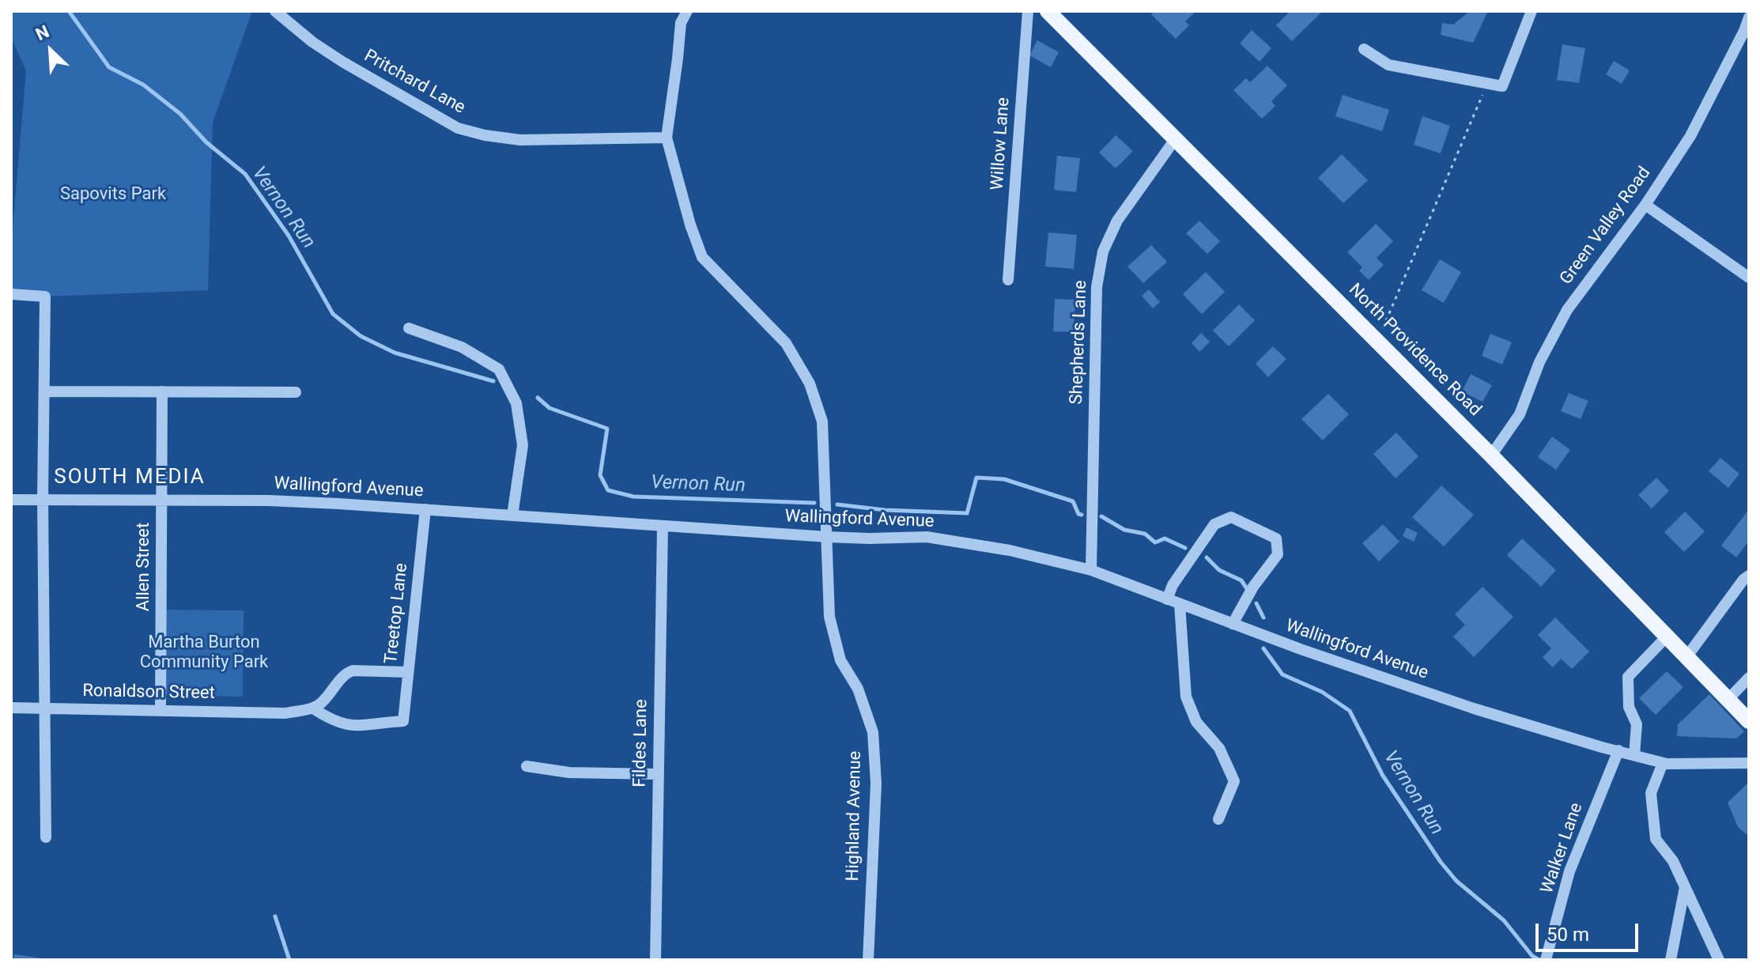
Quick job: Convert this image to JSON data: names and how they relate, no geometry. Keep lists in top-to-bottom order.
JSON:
{
  "streets": {
    "main road": ["North Providence Road"],
    "street": [
      "Pritchard Lane",
      "Willow Lane",
      "Green Valley Road",
      "Shepherds Lane",
      "Wallingford Avenue",
      "Allen Street",
      "Treetop Lane",
      "Ronaldson Street",
      "Fildes Lane",
      "Highland Avenue",
      "Walker Lane"
    ]
  },
  "crossings": [
    ["Pritchard Lane", "Highland Avenue"],
    ["Green Valley Road", "North Providence Road"],
    ["Shepherds Lane", "North Providence Road"],
    ["Shepherds Lane", "Wallingford Avenue"],
    ["Wallingford Avenue", "Allen Street"],
    ["Wallingford Avenue", "Treetop Lane"],
    ["Wallingford Avenue", "Fildes Lane"],
    ["Wallingford Avenue", "Highland Avenue"],
    ["Wallingford Avenue", "Walker Lane"],
    ["Allen Street", "Ronaldson Street"],
    ["Treetop Lane", "Ronaldson Street"]
  ],
  "districts": ["SOUTH MEDIA"],
  "water": ["Vernon Run"],
  "parks": ["Sapovits Park", "Martha Burton Community Park"],
  "scale_bar": "50 m",
  "north": "top left"
}
